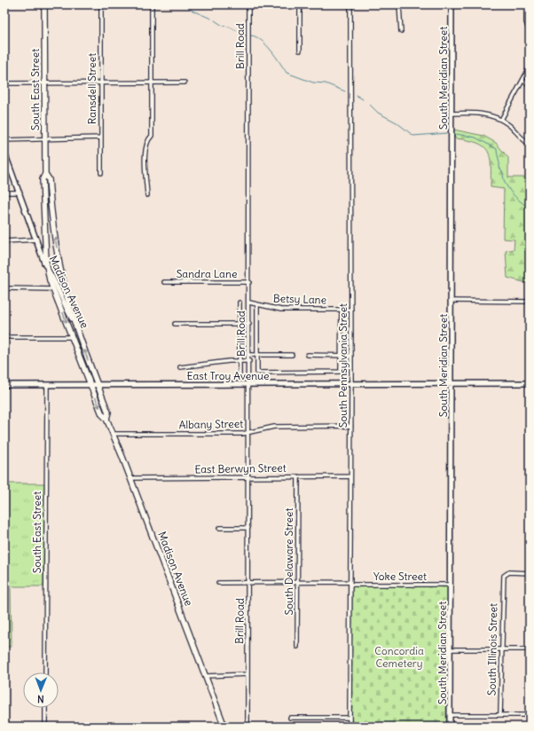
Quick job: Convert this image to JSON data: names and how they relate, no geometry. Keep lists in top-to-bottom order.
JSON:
{
  "streets": {
    "main road": [
      "South Meridian Street",
      "South East Street",
      "Madison Avenue",
      "East Troy Avenue"
    ],
    "street": [
      "Brill Road",
      "Ransdell Street",
      "Sandra Lane",
      "Betsy Lane",
      "South Pennsylvania Street",
      "Albany Street",
      "East Berwyn Street",
      "South Delaware Street",
      "Yoke Street",
      "South Illinois Street"
    ]
  },
  "crossings": [
    ["Brill Road", "Sandra Lane"],
    ["Brill Road", "Betsy Lane"],
    ["Brill Road", "East Troy Avenue"],
    ["Brill Road", "Albany Street"],
    ["Brill Road", "East Berwyn Street"],
    ["Brill Road", "Yoke Street"],
    ["South Meridian Street", "East Troy Avenue"],
    ["South Meridian Street", "Yoke Street"],
    ["South East Street", "Madison Avenue"],
    ["South East Street", "East Troy Avenue"],
    ["Madison Avenue", "East Troy Avenue"],
    ["Madison Avenue", "Albany Street"],
    ["Madison Avenue", "East Berwyn Street"],
    ["Betsy Lane", "South Pennsylvania Street"],
    ["South Pennsylvania Street", "East Troy Avenue"],
    ["South Pennsylvania Street", "Albany Street"],
    ["South Pennsylvania Street", "East Berwyn Street"],
    ["South Pennsylvania Street", "Yoke Street"],
    ["East Berwyn Street", "South Delaware Street"],
    ["South Delaware Street", "Yoke Street"]
  ],
  "parks": ["Concordia Cemetery"],
  "north": "bottom"
}
